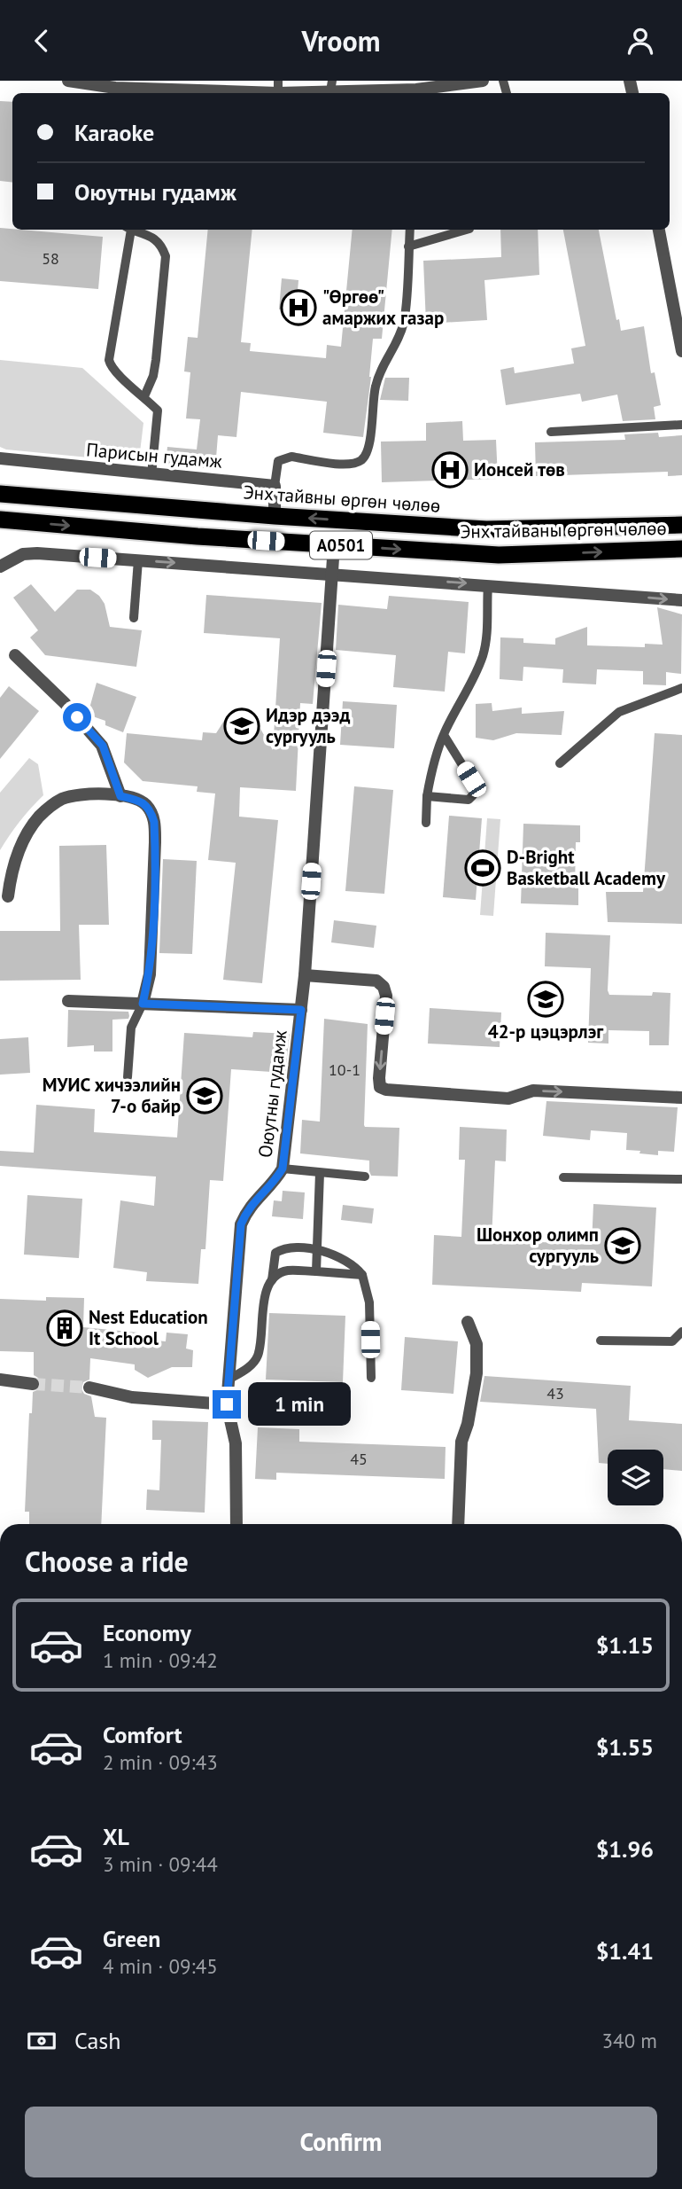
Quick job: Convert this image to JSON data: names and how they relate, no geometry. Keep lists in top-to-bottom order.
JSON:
{
  "streets": {
    "highway": ["Энх тайвны өргөн чөлөө", "Энх тайваны өргөн чөлөө", "A0501"],
    "street": ["Парисын гудамж", "Оюутны гудамж"]
  },
  "crossings": [
    ["Энх тайваны өргөн чөлөө", "Оюутны гудамж"]
  ],
  "one_way": ["Энх тайвны өргөн чөлөө", "Энх тайваны өргөн чөлөө"],
  "places": {
    "hospital": ["\"Өргөө\" амаржих газар", "Ионсей төв"],
    "school or university": [
      "Идэр дээд сургууль",
      "42-р цэцэрлэг",
      "МУИС хичээлийн 7-о байр",
      "Шонхор олимп сургууль"
    ],
    "sports": ["D-Bright Basketball Academy"],
    "building": ["Nest Education It School"]
  },
  "house_numbers": [
    "58",
    "10-1",
    "43",
    "45"
  ],
  "page": {
    "header": "Vroom",
    "banner": ["Karaoke", "Оюутны гудамж"],
    "bubble": "1 min",
    "heading": "Choose a ride",
    "list": [
      {
        "name": "Economy",
        "note": "1 min · 09:42",
        "value": "$1.15"
      },
      {
        "name": "Comfort",
        "note": "2 min · 09:43",
        "value": "$1.55"
      },
      {
        "name": "XL",
        "note": "3 min · 09:44",
        "value": "$1.96"
      },
      {
        "name": "Green",
        "note": "4 min · 09:45",
        "value": "$1.41"
      }
    ],
    "pay": ["Cash", "340 m"],
    "buttons": "Confirm"
  }
}
